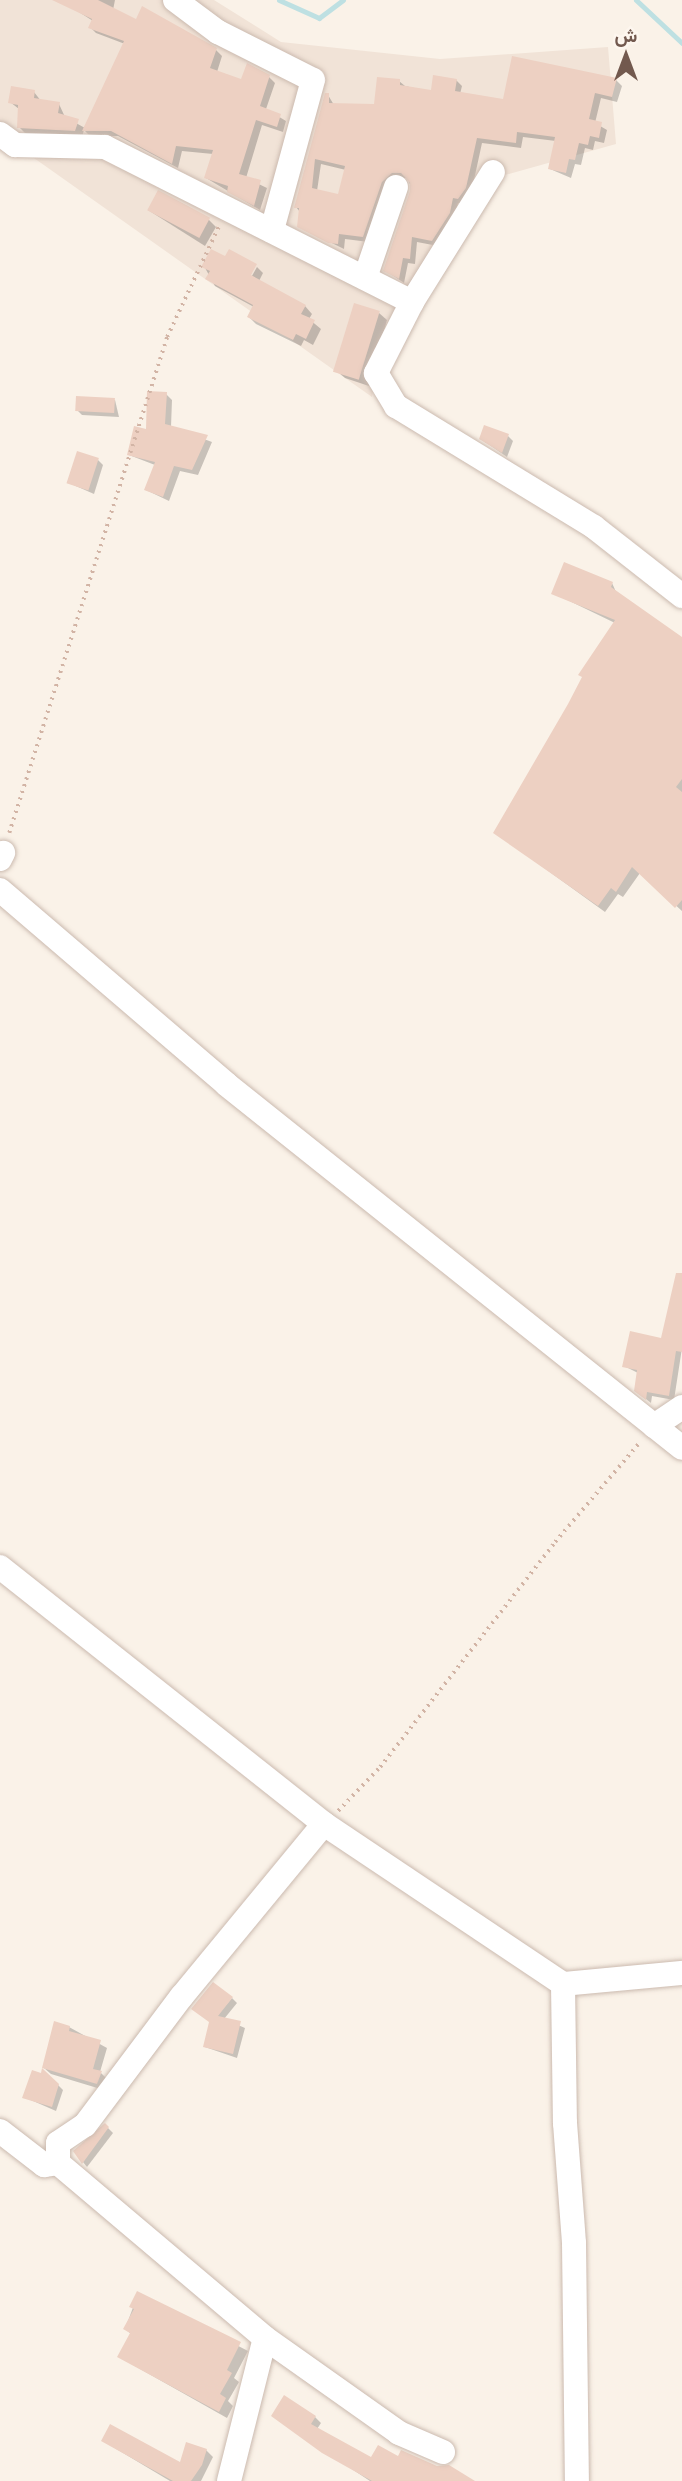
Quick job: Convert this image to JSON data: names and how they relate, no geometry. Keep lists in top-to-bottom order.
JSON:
{
  "north": "top"
}
